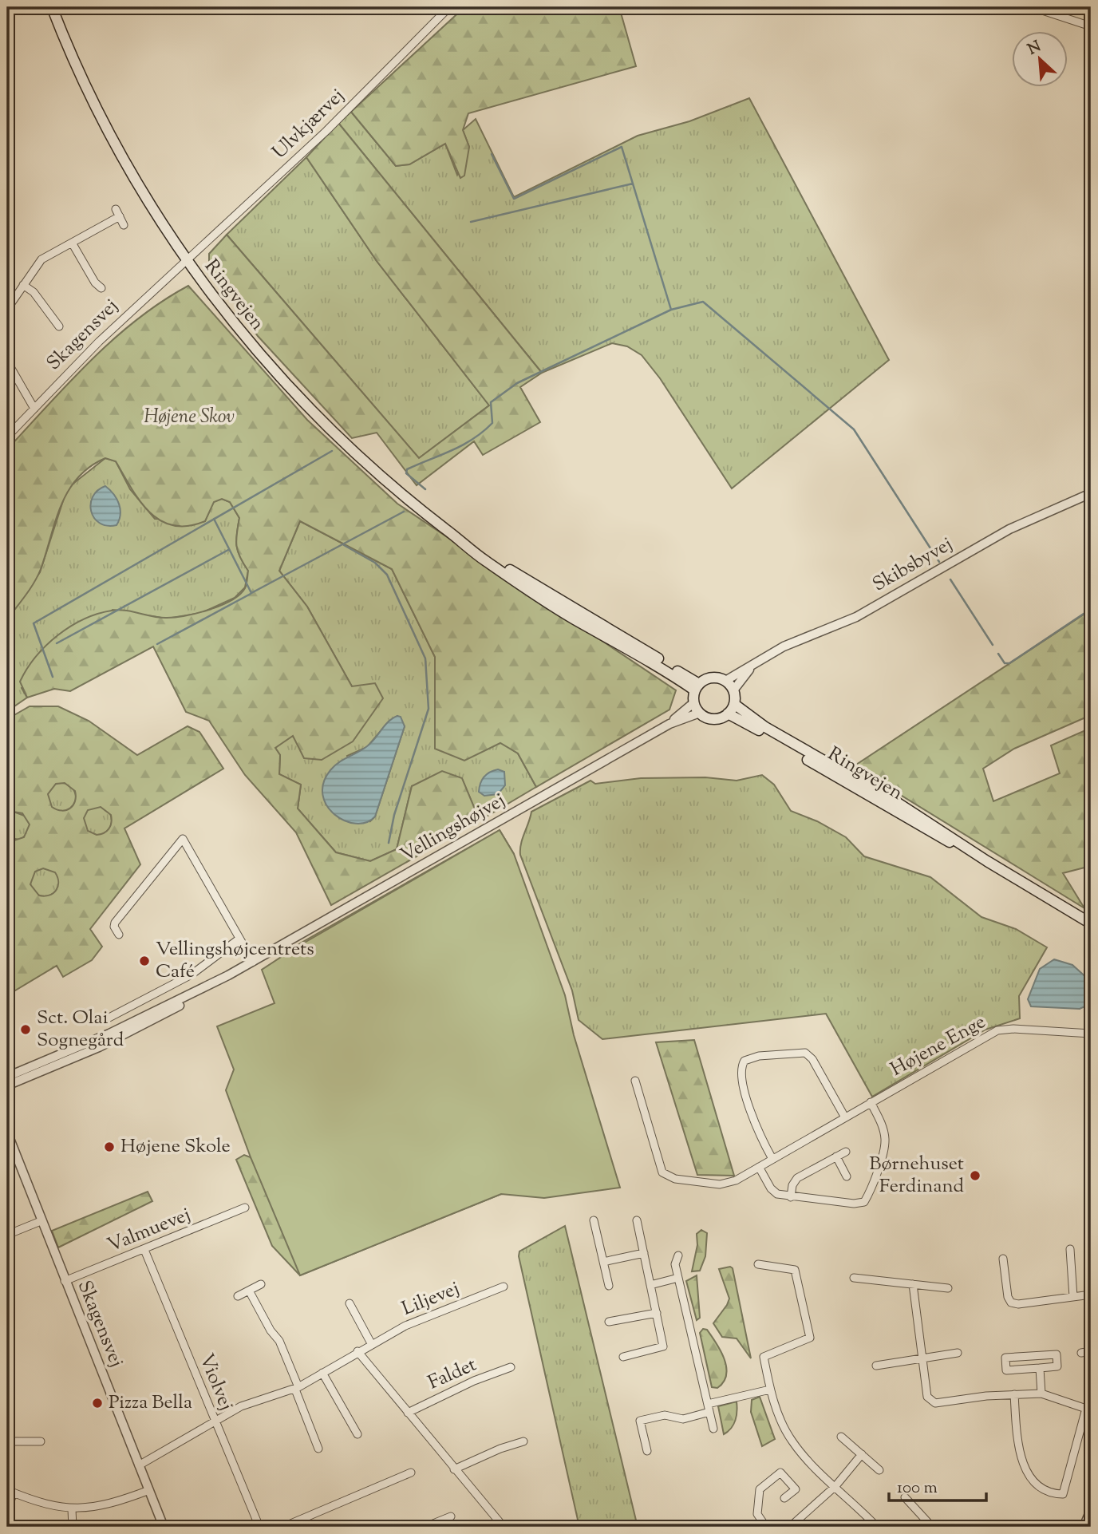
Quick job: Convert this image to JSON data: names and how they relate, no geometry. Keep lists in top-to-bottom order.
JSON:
{
  "streets": {
    "main road": ["Ringvejen"],
    "street": [
      "Ulvkjærvej",
      "Skagensvej",
      "Skibsbyvej",
      "Vellingshøjvej",
      "Højene Enge",
      "Valmuevej",
      "Liljevej",
      "Faldet",
      "Violvej"
    ]
  },
  "crossings": [
    ["Ulvkjærvej", "Ringvejen"],
    ["Ulvkjærvej", "Skagensvej"],
    ["Ringvejen", "Skagensvej"],
    ["Ringvejen", "Skibsbyvej"],
    ["Ringvejen", "Vellingshøjvej"],
    ["Skagensvej", "Valmuevej"],
    ["Skagensvej", "Liljevej"],
    ["Skibsbyvej", "Vellingshøjvej"],
    ["Valmuevej", "Violvej"],
    ["Liljevej", "Violvej"]
  ],
  "parks": ["Højene Skov"],
  "places": [
    "Vellingshøjcentrets Café",
    "Sct. Olai Sognegård",
    "Højene Skole",
    "Børnehuset Ferdinand",
    "Pizza Bella"
  ],
  "scale_bar": "100 m",
  "north": "top left"
}
